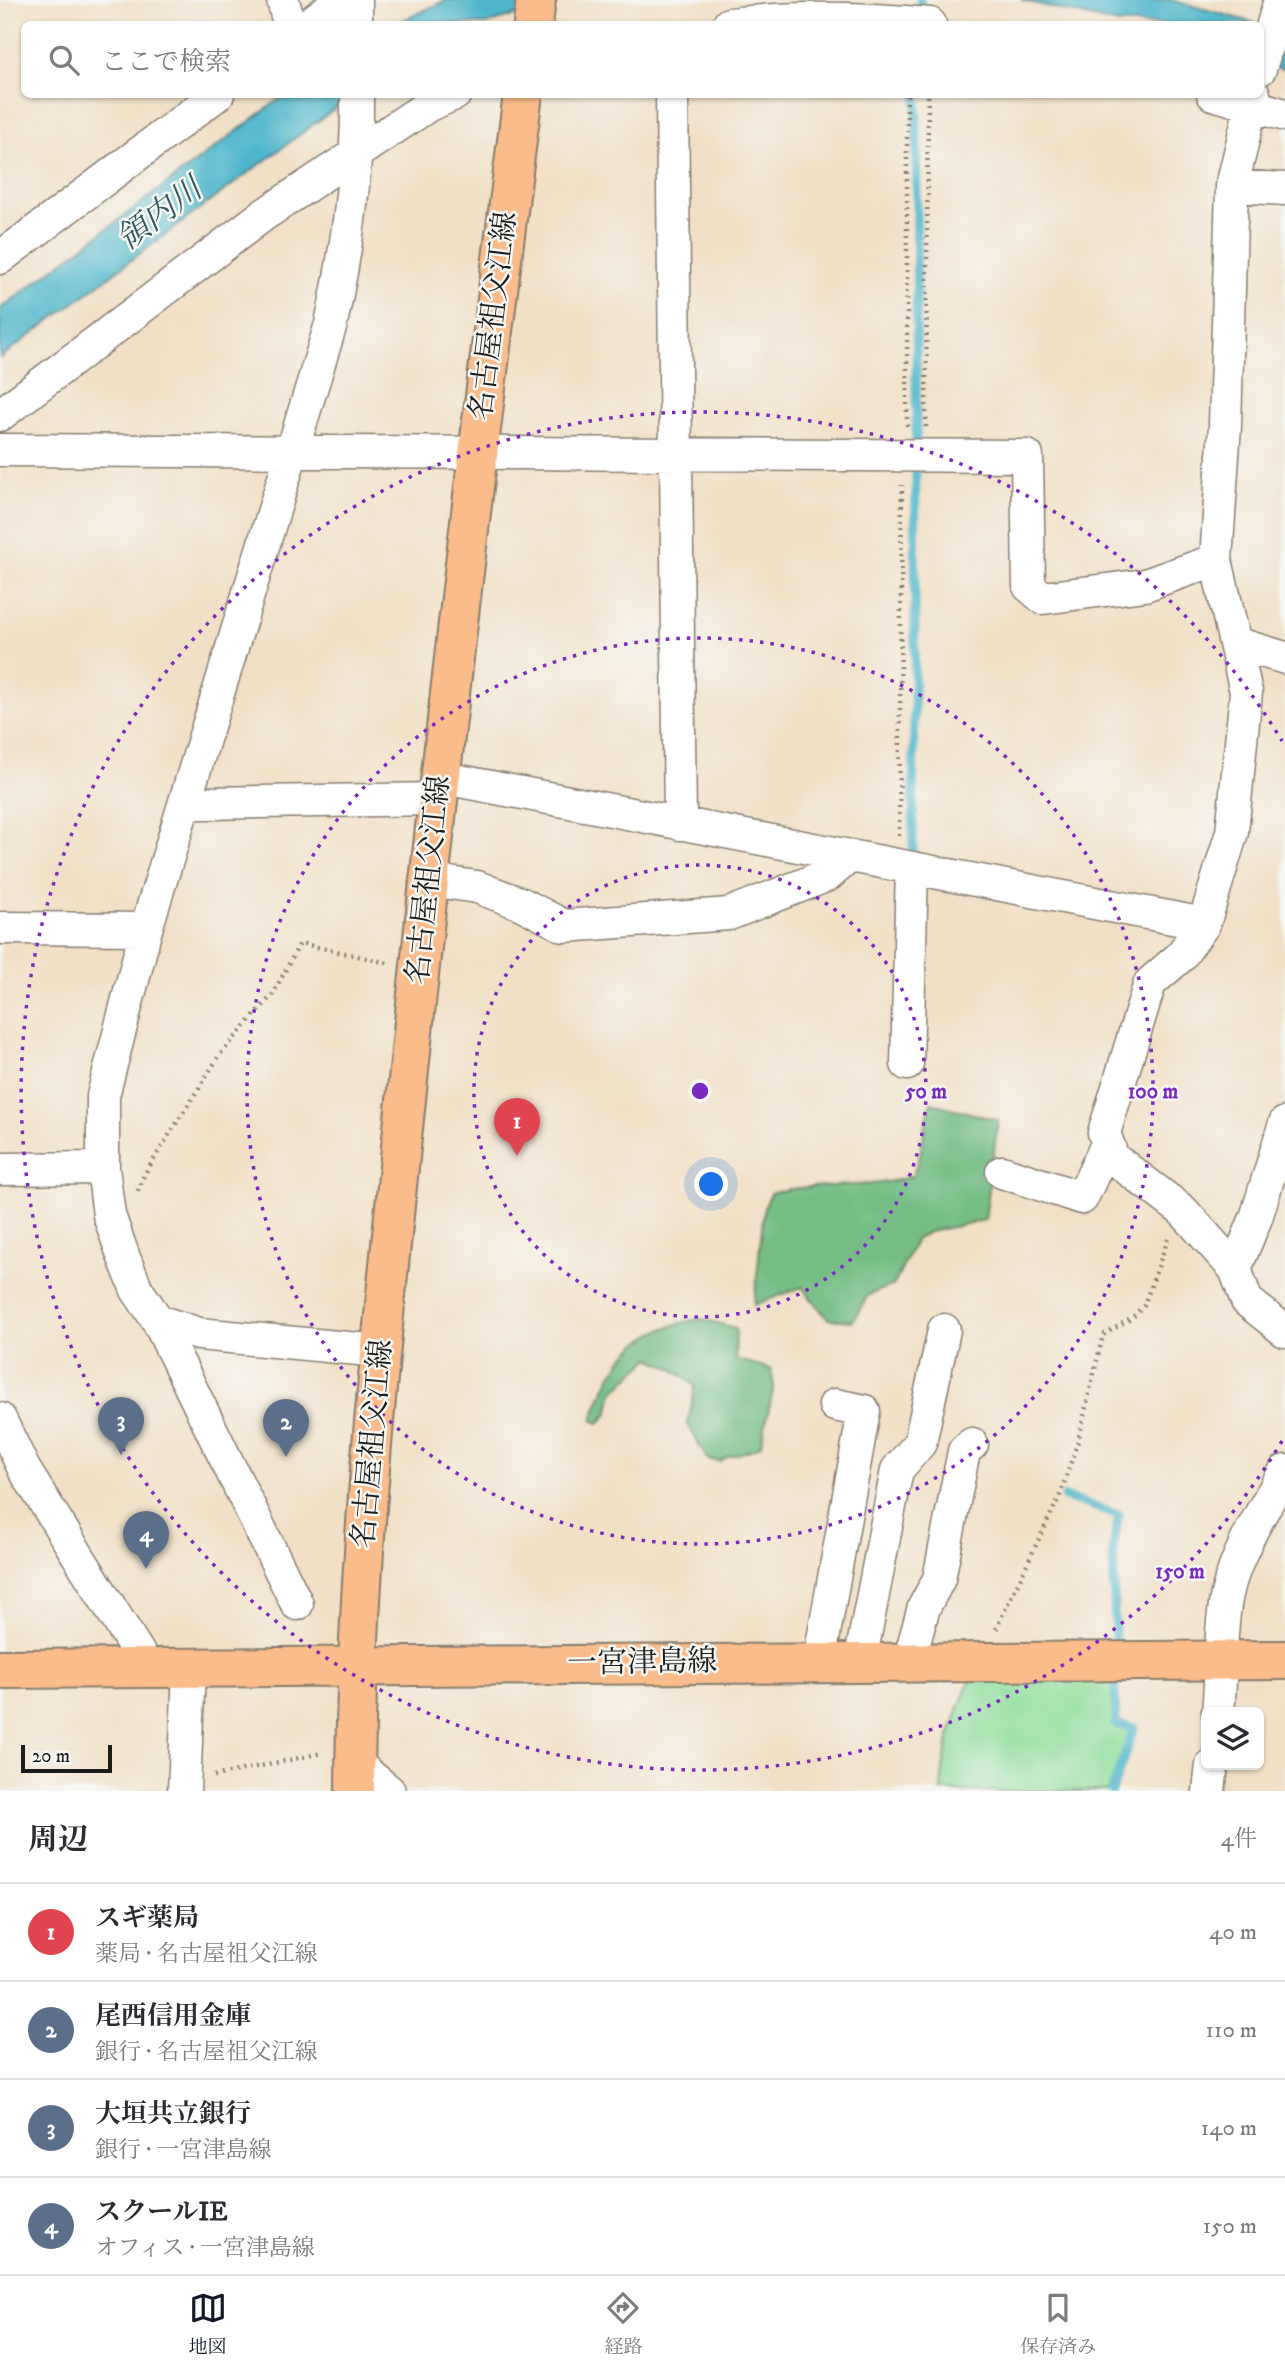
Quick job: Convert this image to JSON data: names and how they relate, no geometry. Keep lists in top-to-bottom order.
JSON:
{
  "streets": {
    "main road": ["名古屋祖父江線", "一宮津島線"]
  },
  "crossings": [
    ["名古屋祖父江線", "一宮津島線"]
  ],
  "water": ["領内川"],
  "scale_bar": "20 m",
  "page": {
    "search": "ここで検索",
    "pins": [
      "1",
      "3",
      "2",
      "4"
    ],
    "scale": "20 m",
    "heading": ["周辺", "4件"],
    "list": [
      {
        "mark": "1",
        "name": "スギ薬局",
        "note": "薬局 · 名古屋祖父江線",
        "value": "40 m"
      },
      {
        "mark": "2",
        "name": "尾西信用金庫",
        "note": "銀行 · 名古屋祖父江線",
        "value": "110 m"
      },
      {
        "mark": "3",
        "name": "大垣共立銀行",
        "note": "銀行 · 一宮津島線",
        "value": "140 m"
      },
      {
        "mark": "4",
        "name": "スクールIE",
        "note": "オフィス · 一宮津島線",
        "value": "150 m"
      }
    ],
    "nav": ["地図", "経路", "保存済み"]
  },
  "rings": ["50 m", "100 m", "150 m"]
}
